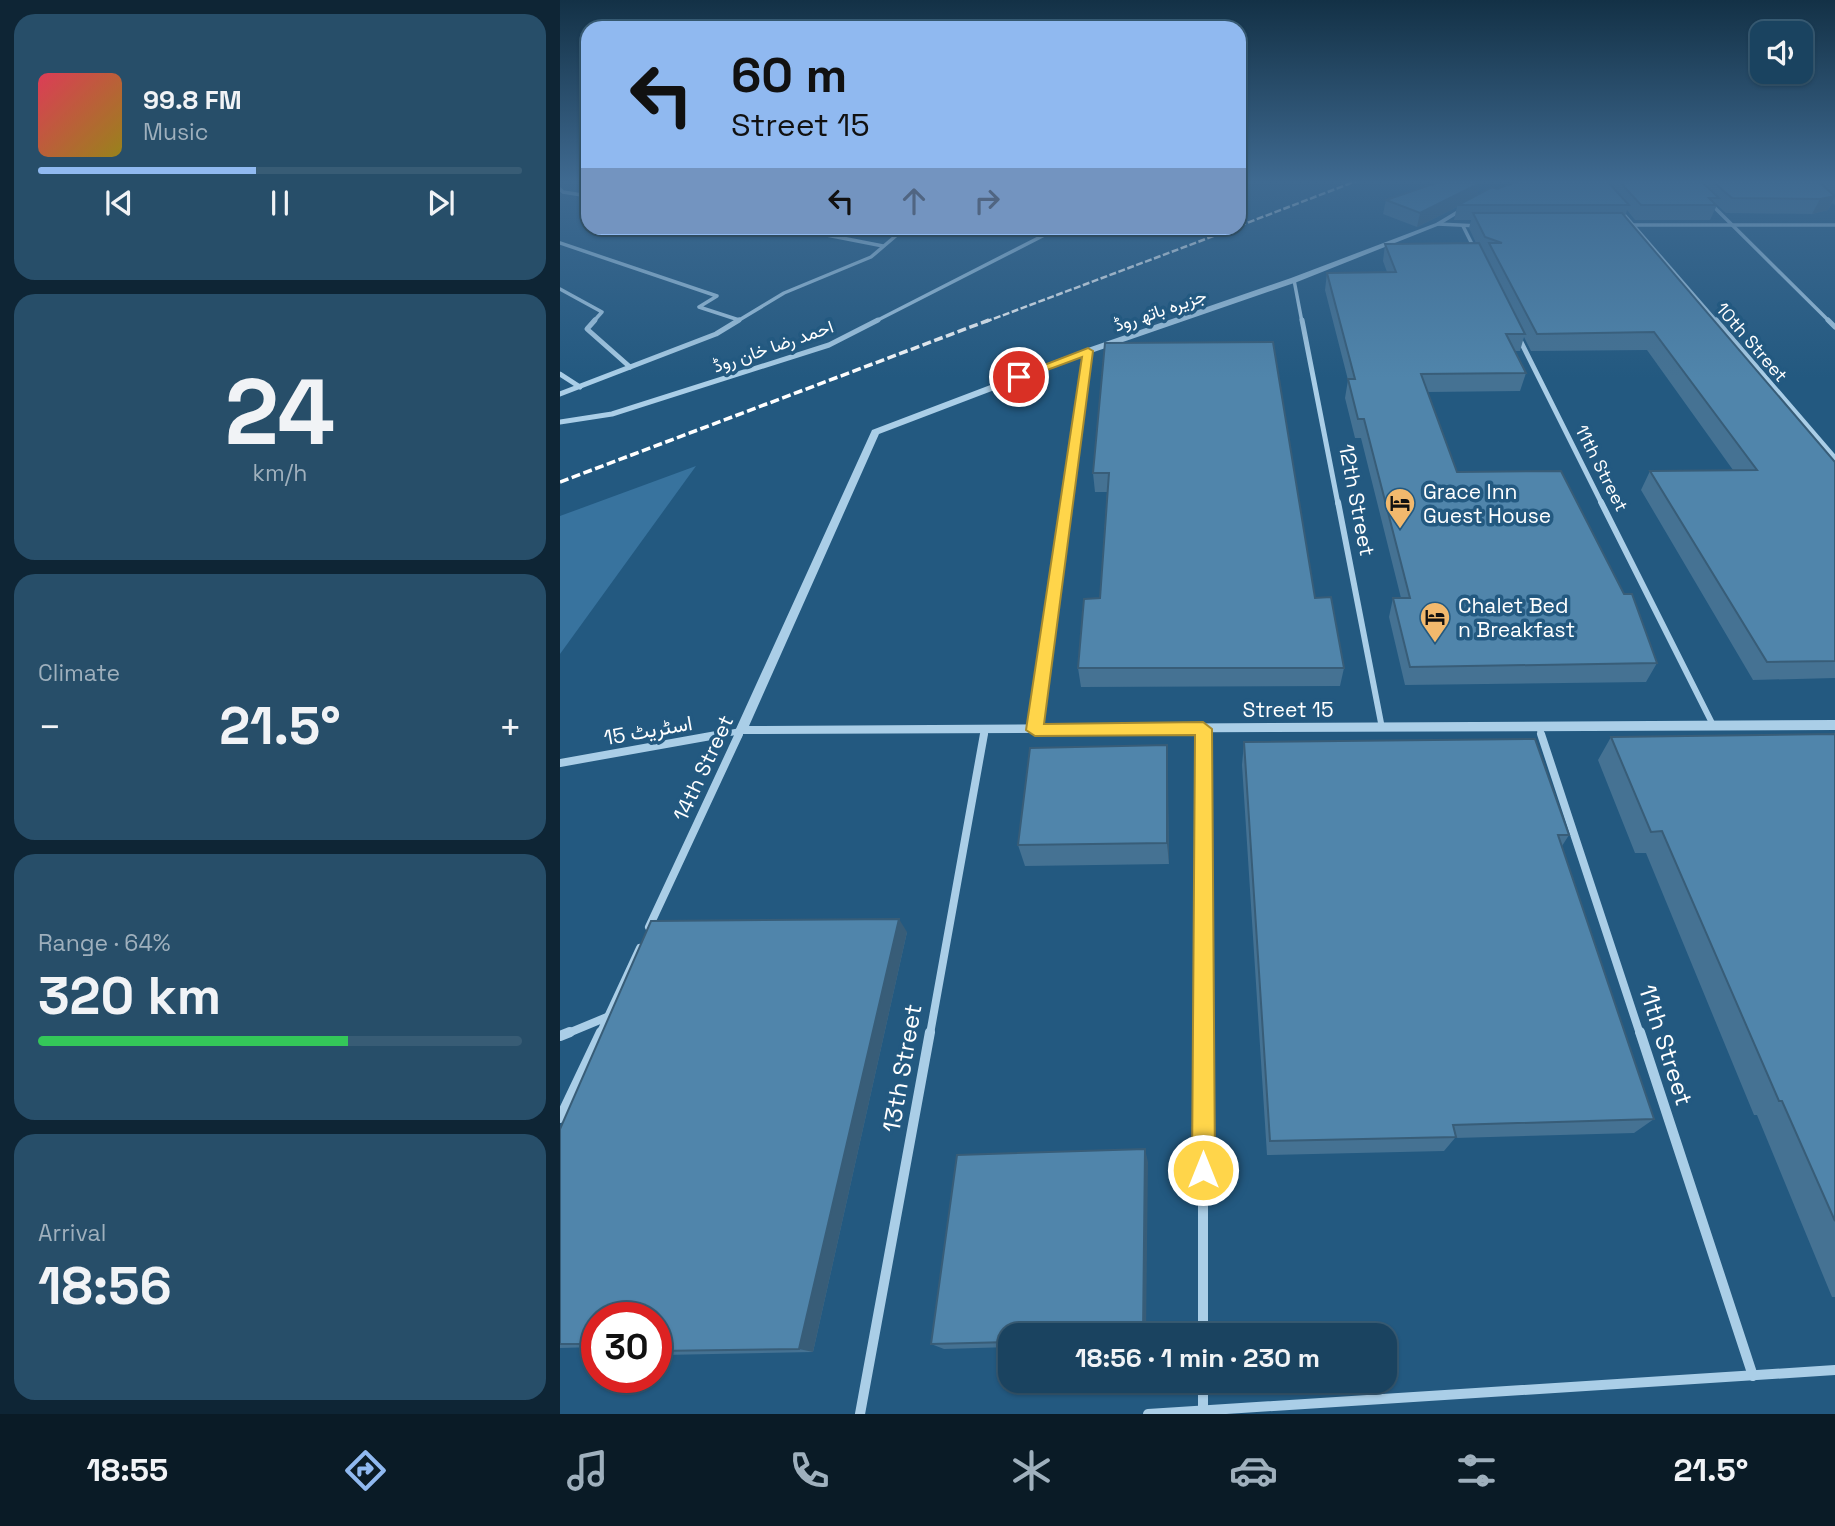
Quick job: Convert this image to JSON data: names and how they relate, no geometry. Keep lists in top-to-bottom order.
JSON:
{
  "streets": {
    "street": [
      "جزیرہ باتھ روڈ",
      "10th Street",
      "احمد رضا خان روڈ",
      "11th Street",
      "12th Street",
      "Street 15",
      "اسٹریٹ 15",
      "14th Street",
      "13th Street"
    ]
  },
  "crossings": [
    ["جزیرہ باتھ روڈ", "12th Street"],
    ["جزیرہ باتھ روڈ", "14th Street"],
    ["11th Street", "Street 15"],
    ["12th Street", "Street 15"],
    ["Street 15", "اسٹریٹ 15"],
    ["Street 15", "14th Street"],
    ["Street 15", "13th Street"],
    ["اسٹریٹ 15", "14th Street"]
  ],
  "places": {
    "hotel": ["Grace Inn Guest House", "Chalet Bed n Breakfast"]
  },
  "page": {
    "turn": ["60 m", "Street 15"],
    "song": ["99.8 FM", "Music"],
    "tile": [
      ["24", "km/h"],
      "Climate",
      ["Range · 64%", "320 km"],
      ["Arrival", "18:56"]
    ],
    "heat": ["−", "21.5°", "+"],
    "limit": "30",
    "trip": "18:56 · 1 min · 230 m",
    "tabs": ["18:55", "21.5°"]
  }
}
